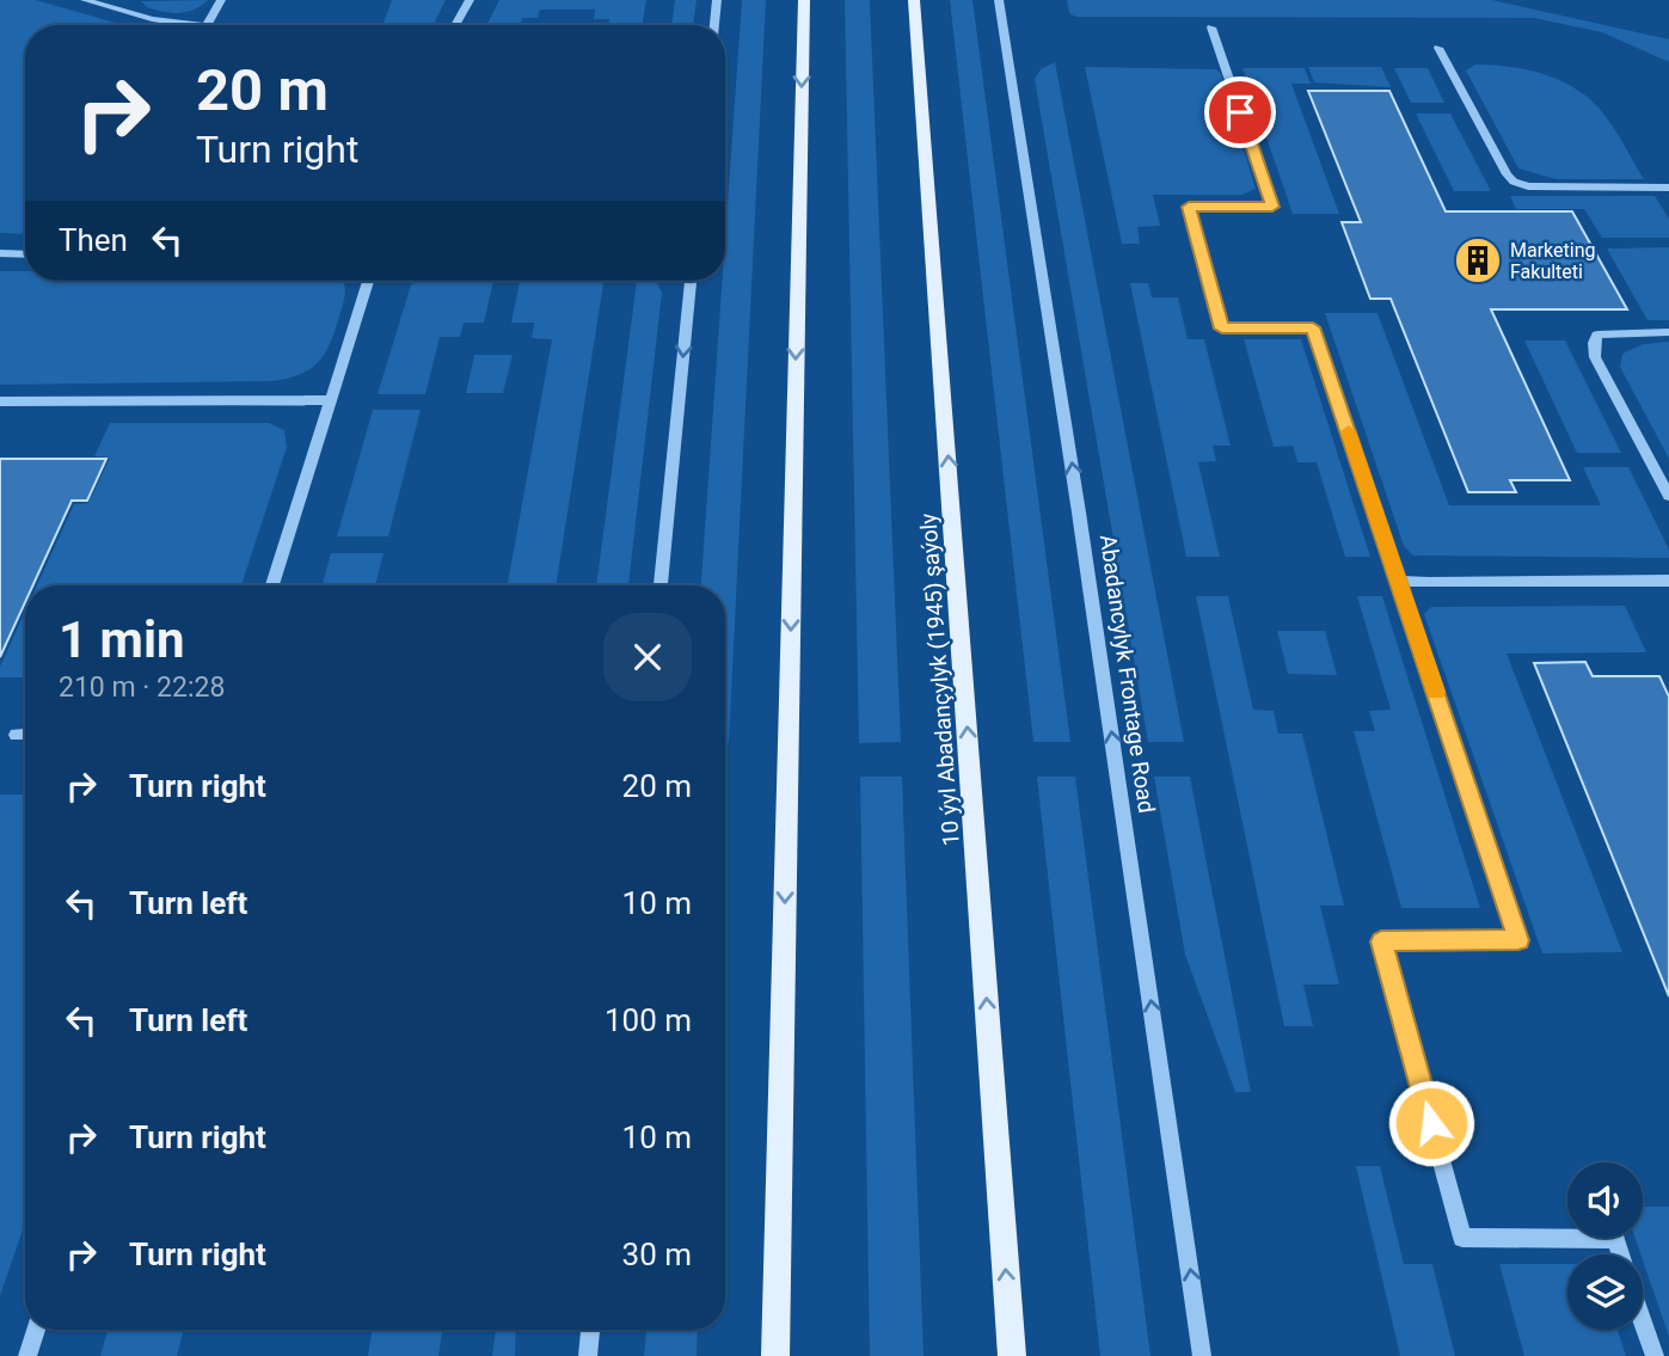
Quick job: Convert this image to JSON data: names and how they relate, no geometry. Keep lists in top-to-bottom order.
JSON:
{
  "streets": {
    "main road": ["10 ýyl Abadançylyk (1945) şaýoly"],
    "street": ["Abadancylyk Frontage Road"]
  },
  "one_way": ["Abadancylyk Frontage Road"],
  "places": {
    "building": ["Marketing Fakulteti"]
  },
  "page": {
    "turn": ["20 m", "Turn right"],
    "then": "Then",
    "heading": ["1 min", "210 m · 22:28"],
    "list": [
      {
        "name": "Turn right",
        "value": "20 m"
      },
      {
        "name": "Turn left",
        "value": "10 m"
      },
      {
        "name": "Turn left",
        "value": "100 m"
      },
      {
        "name": "Turn right",
        "value": "10 m"
      },
      {
        "name": "Turn right",
        "value": "30 m"
      }
    ]
  }
}
